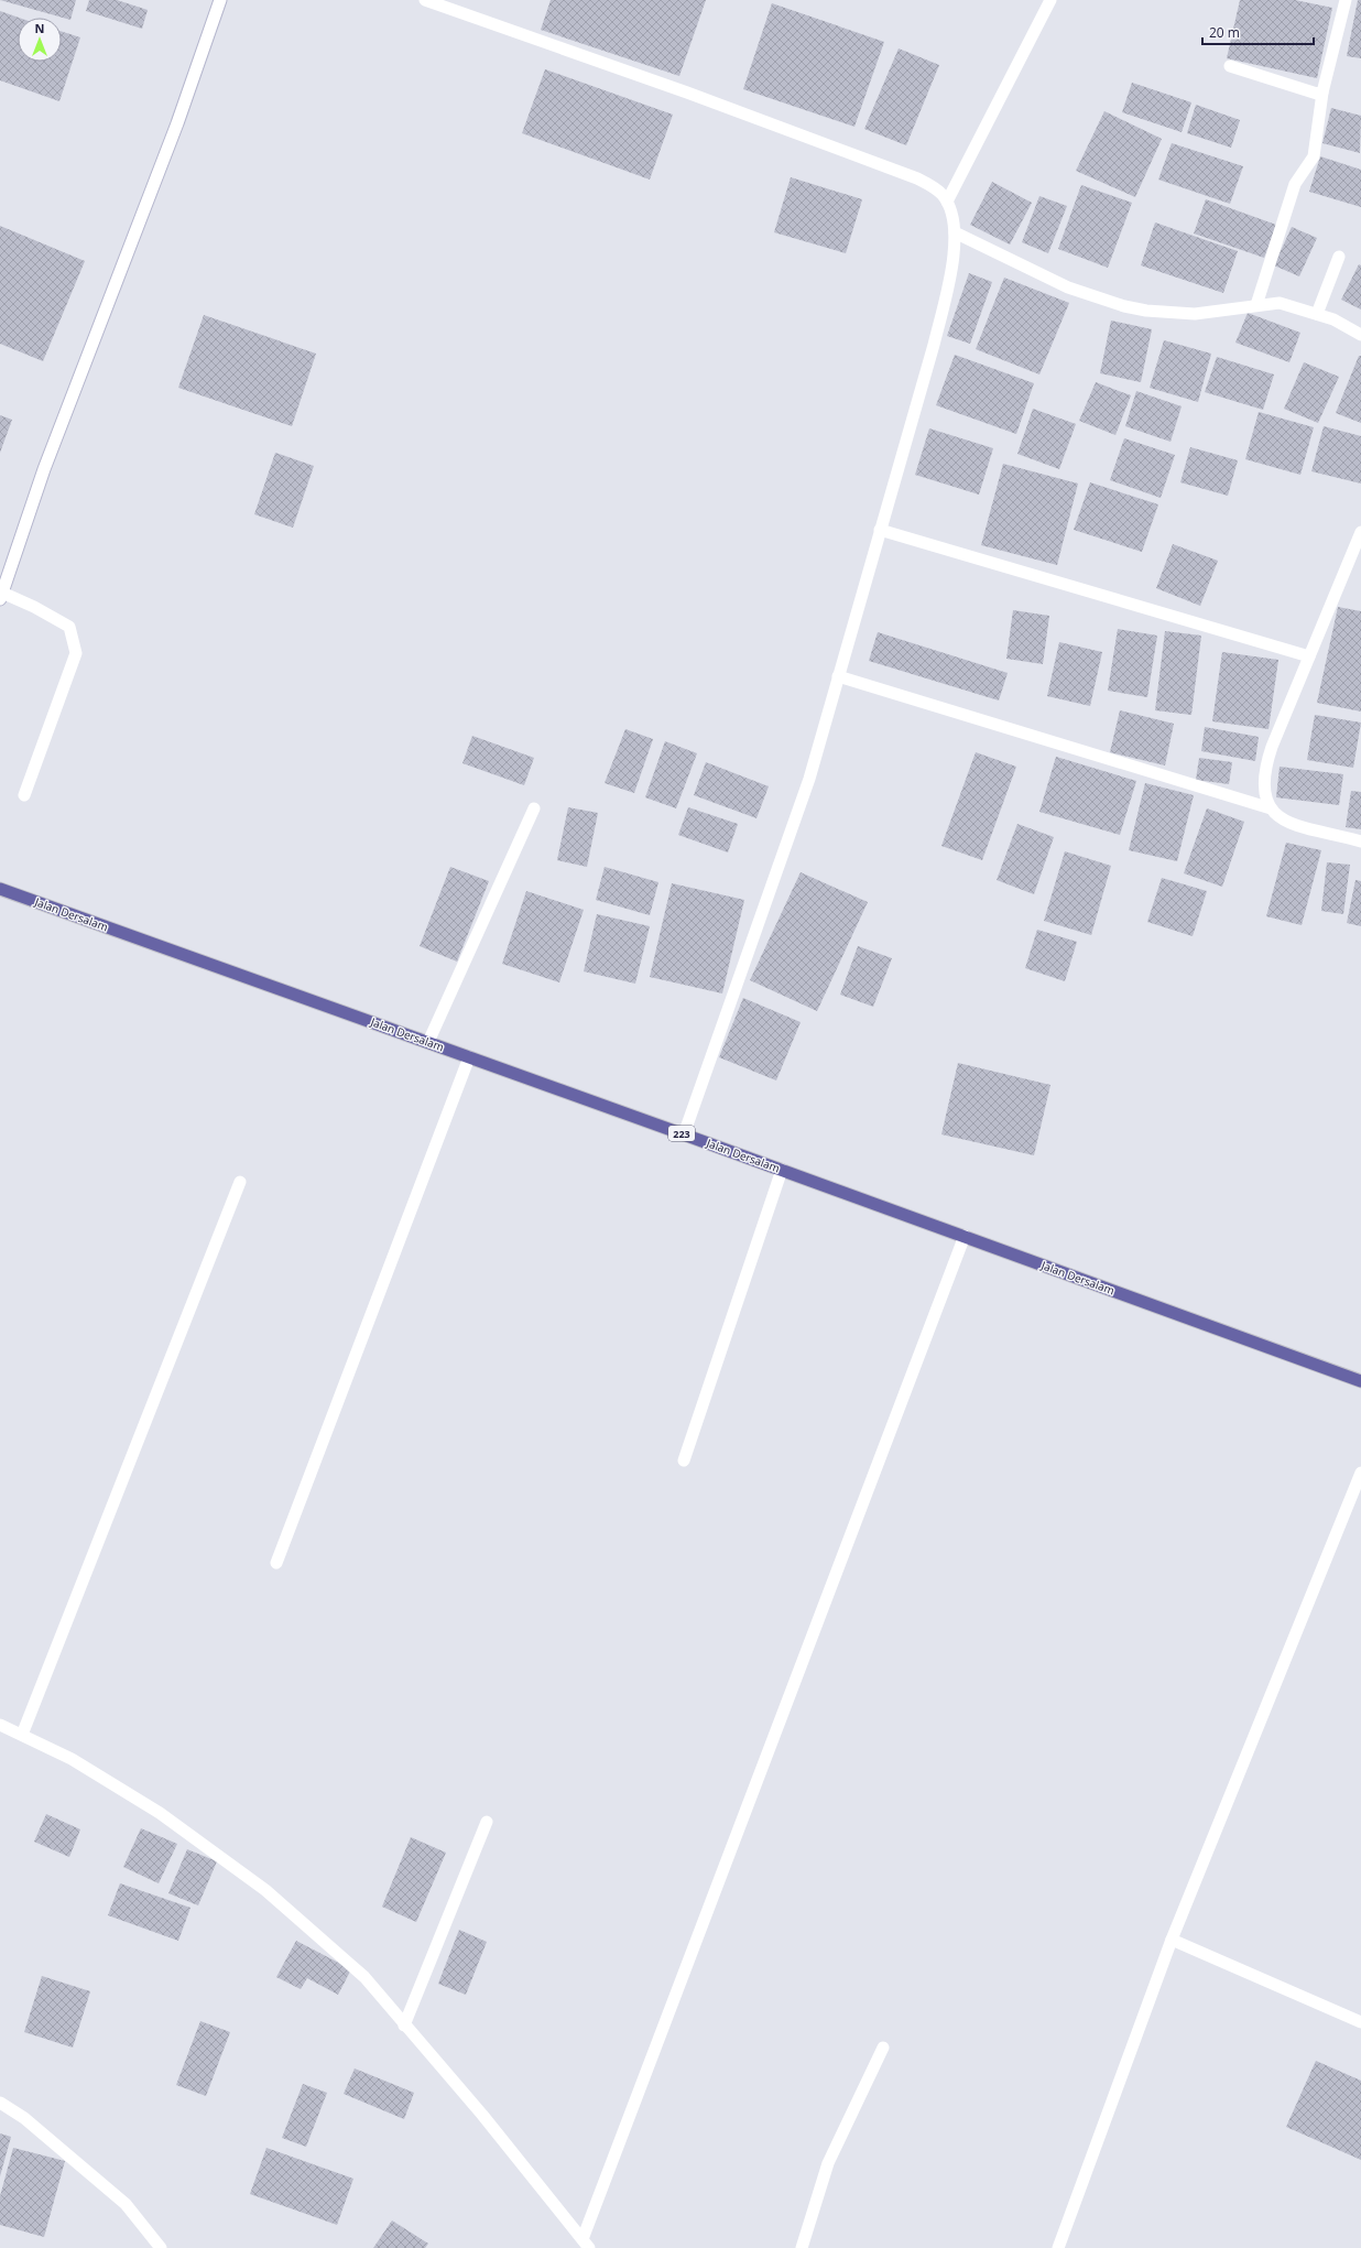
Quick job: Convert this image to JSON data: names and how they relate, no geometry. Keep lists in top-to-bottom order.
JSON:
{
  "streets": {
    "main road": ["Jalan Dersalam", "223"]
  },
  "scale_bar": "20 m",
  "north": "top"
}
